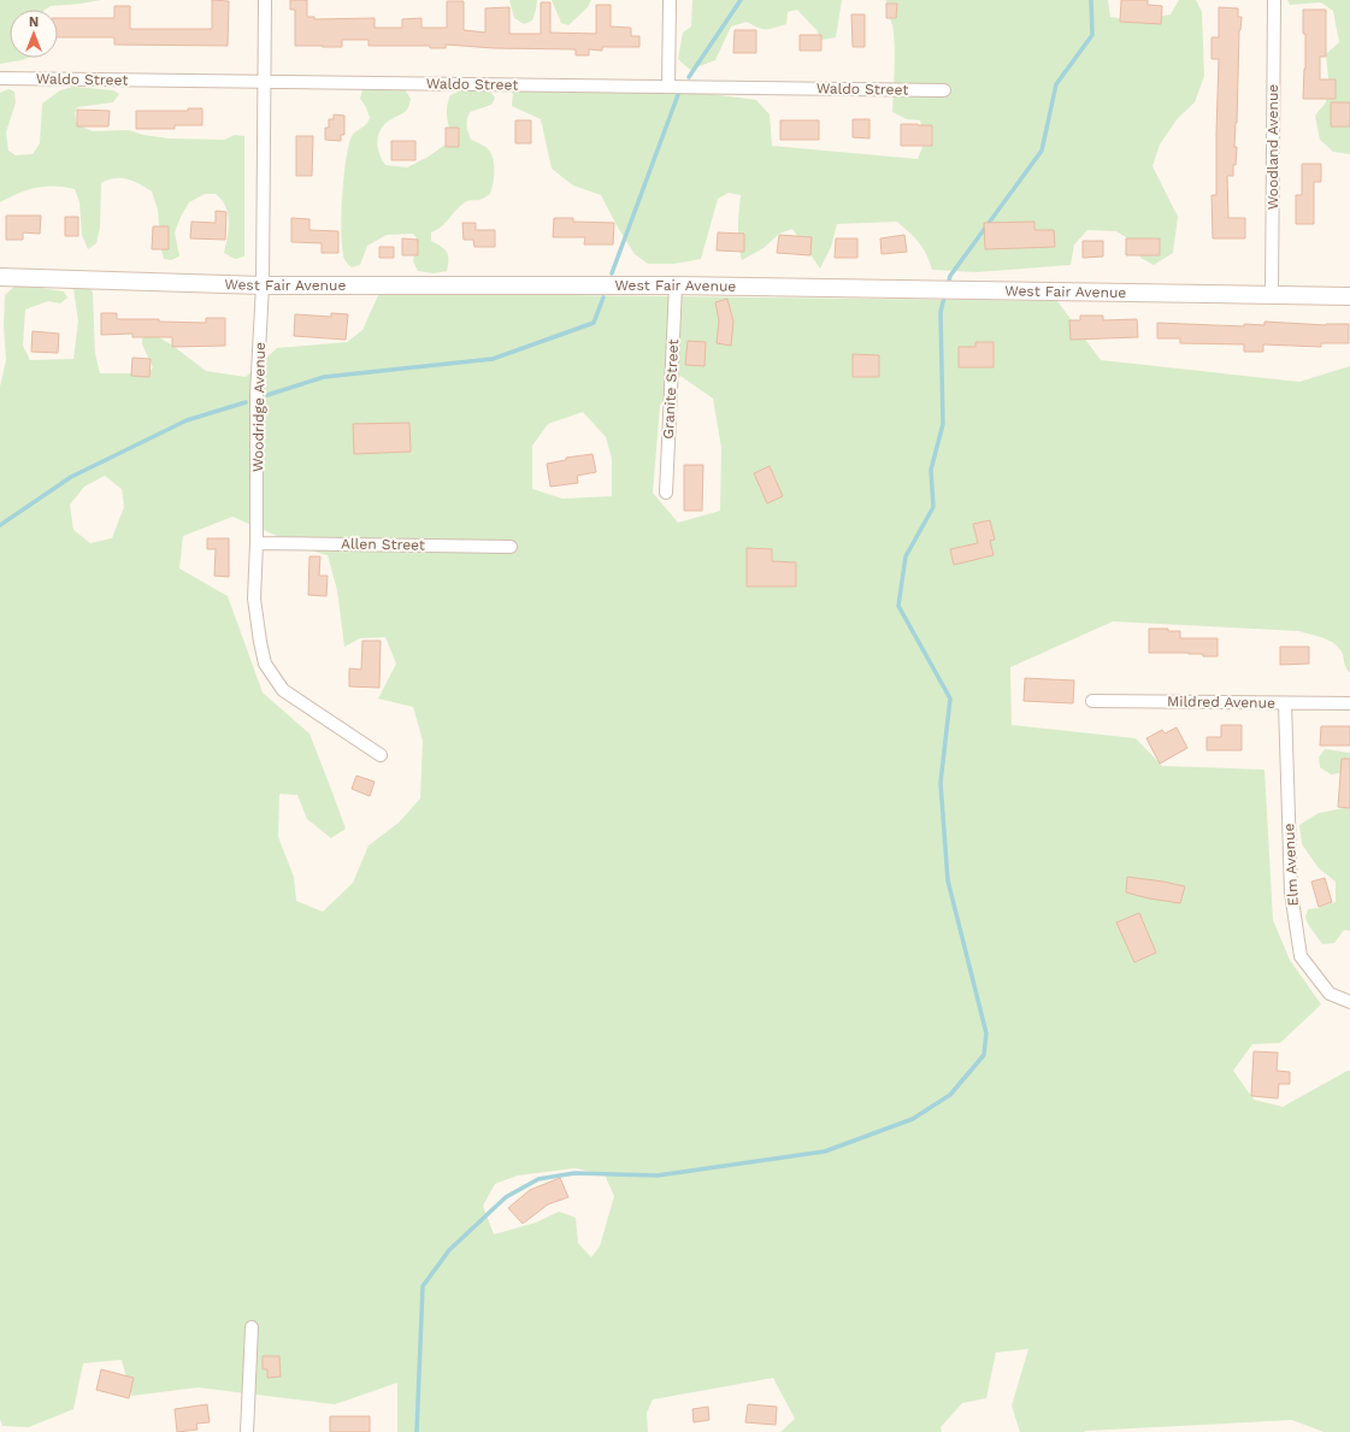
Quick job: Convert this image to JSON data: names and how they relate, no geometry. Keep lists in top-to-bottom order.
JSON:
{
  "streets": {
    "street": [
      "Waldo Street",
      "Woodland Avenue",
      "West Fair Avenue",
      "Granite Street",
      "Woodridge Avenue",
      "Allen Street",
      "Mildred Avenue",
      "Elm Avenue"
    ]
  },
  "crossings": [
    ["Waldo Street", "Woodridge Avenue"],
    ["Woodland Avenue", "West Fair Avenue"],
    ["West Fair Avenue", "Granite Street"],
    ["West Fair Avenue", "Woodridge Avenue"],
    ["Woodridge Avenue", "Allen Street"],
    ["Mildred Avenue", "Elm Avenue"]
  ],
  "north": "top"
}
